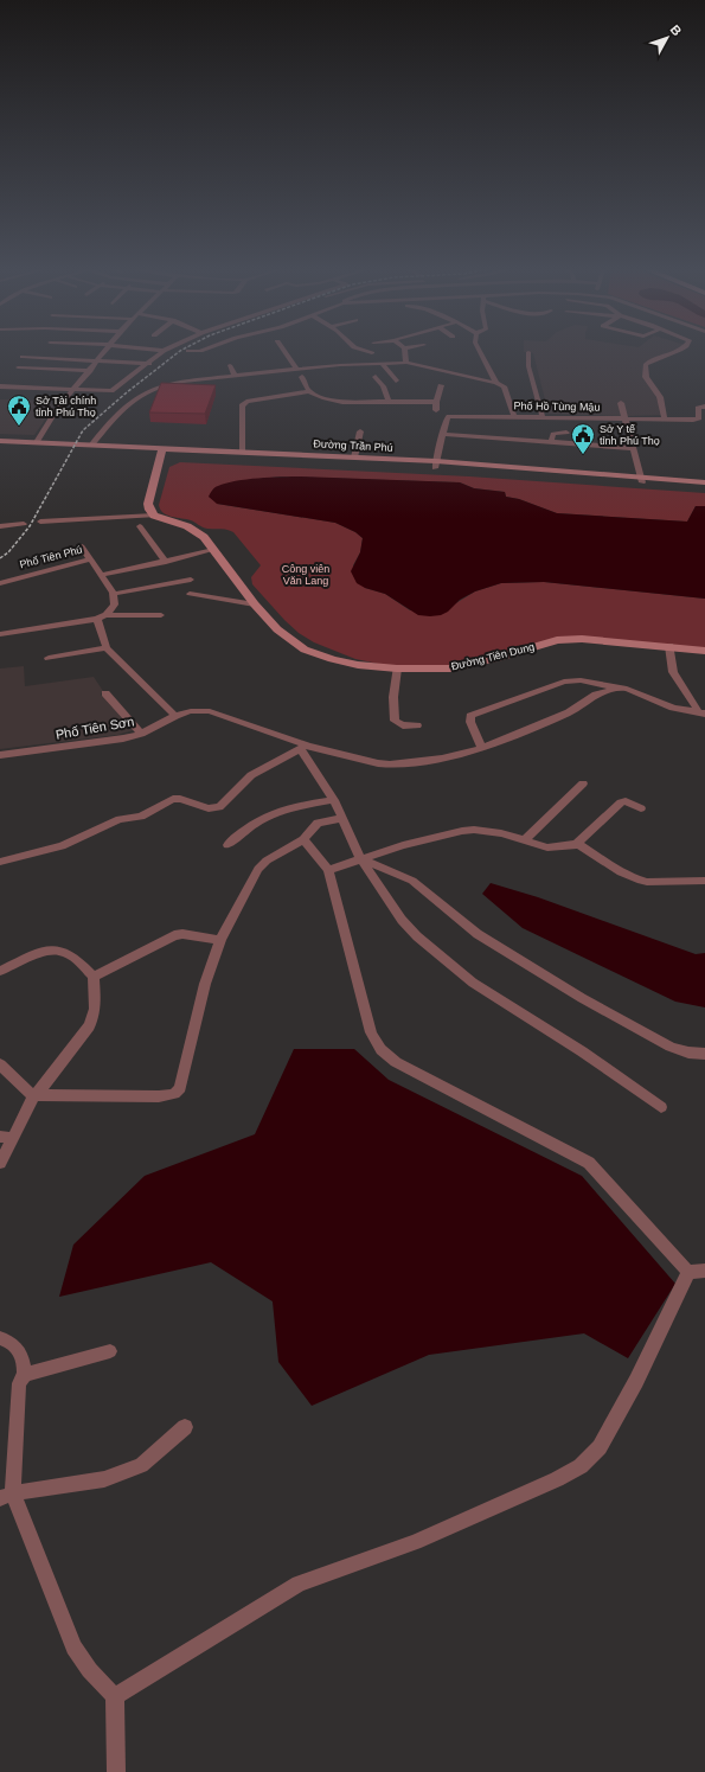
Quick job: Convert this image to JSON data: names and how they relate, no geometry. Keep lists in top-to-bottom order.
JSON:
{
  "streets": {
    "main road": ["Đường Trần Phú", "Đường Tiên Dung"],
    "street": ["Phố Hồ Tùng Mậu", "Phố Tiên Phú", "Phố Tiên Sơn"]
  },
  "crossings": [
    ["Phố Hồ Tùng Mậu", "Đường Trần Phú"]
  ],
  "parks": ["Công viên Văn Lang"],
  "places": {
    "public building": ["Sở Tài chính tỉnh Phú Thọ", "Sở Y tế tỉnh Phú Thọ"]
  },
  "north": "top right"
}
